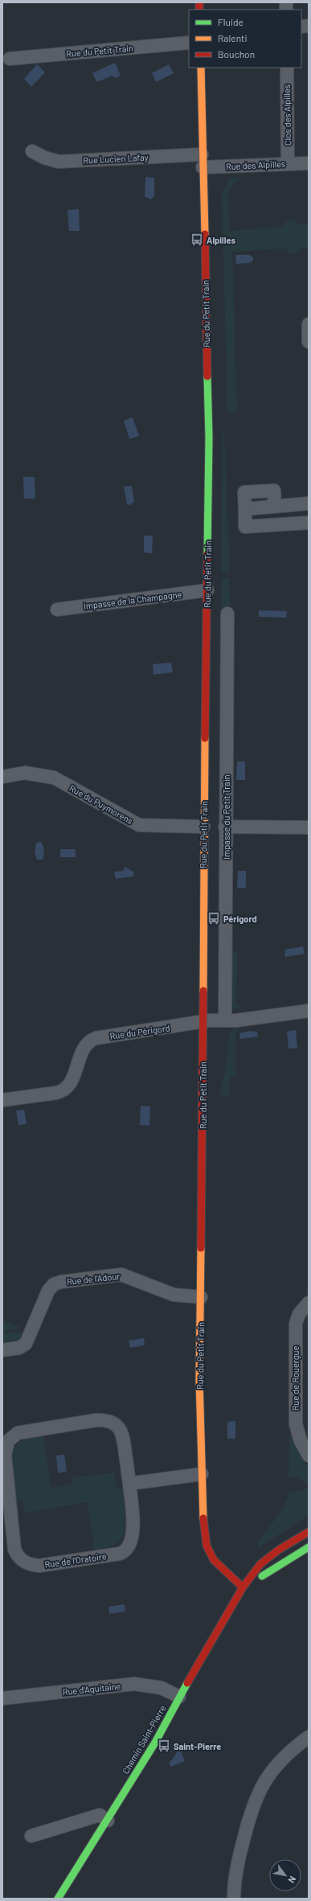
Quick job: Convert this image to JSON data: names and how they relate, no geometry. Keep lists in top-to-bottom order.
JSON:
{
  "streets": {
    "street": [
      "Rue du Petit Train",
      "Clos des Alpilles",
      "Rue Lucien Lafay",
      "Rue des Alpilles",
      "Impasse de la Champagne",
      "Rue du Puymorens",
      "Impasse du Petit Train",
      "Rue du Périgord",
      "Rue de l'Adour",
      "Rue de Rouergue",
      "Rue de l'Oratoire",
      "Rue d'Aquitaine",
      "Chemin Saint-Pierre"
    ]
  },
  "crossings": [
    ["Rue du Petit Train", "Rue Lucien Lafay"],
    ["Rue du Petit Train", "Rue des Alpilles"],
    ["Rue du Petit Train", "Impasse de la Champagne"],
    ["Rue du Petit Train", "Rue du Puymorens"],
    ["Rue du Petit Train", "Rue du Périgord"],
    ["Rue du Petit Train", "Rue de l'Adour"],
    ["Rue du Petit Train", "Chemin Saint-Pierre"],
    ["Clos des Alpilles", "Rue des Alpilles"],
    ["Impasse du Petit Train", "Rue du Périgord"],
    ["Rue d'Aquitaine", "Chemin Saint-Pierre"]
  ],
  "places": {
    "bus stop": ["Alpilles", "Périgord", "Saint-Pierre"]
  },
  "legend": ["Fluide", "Ralenti", "Bouchon"],
  "north": "bottom right"
}
